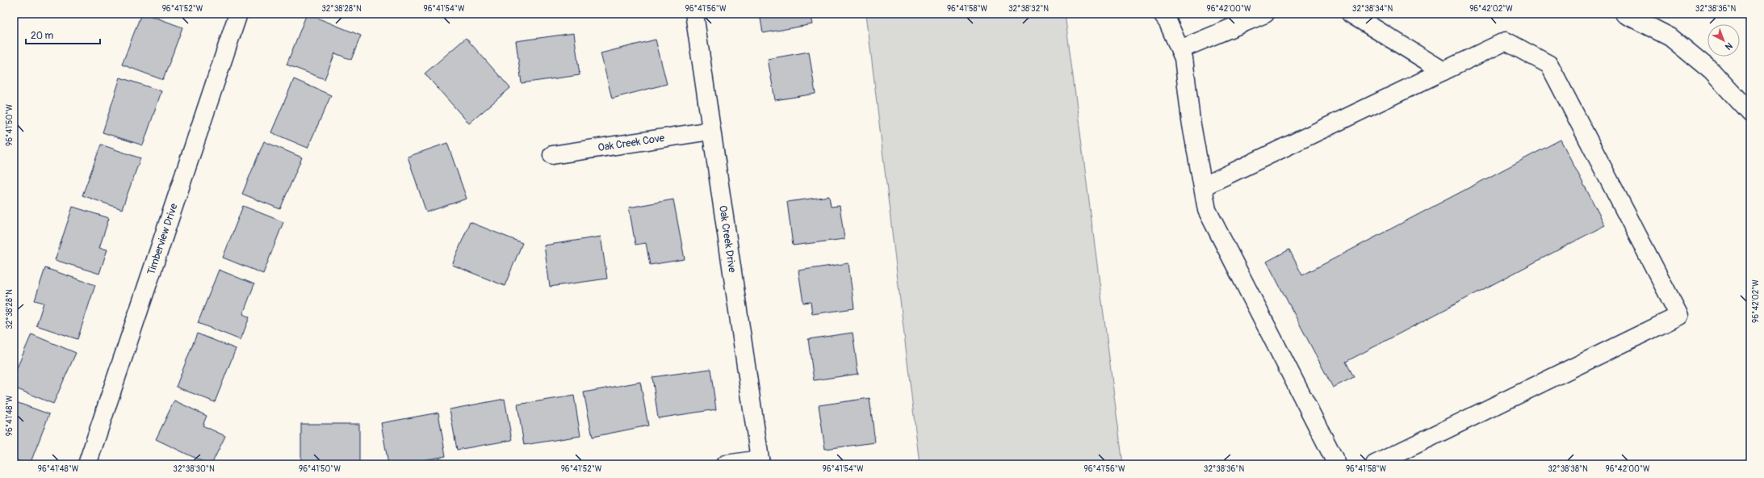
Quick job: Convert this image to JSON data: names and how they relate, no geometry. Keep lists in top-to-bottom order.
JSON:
{
  "streets": {
    "street": ["Oak Creek Cove", "Timberview Drive", "Oak Creek Drive"]
  },
  "crossings": [
    ["Oak Creek Cove", "Oak Creek Drive"]
  ],
  "scale_bar": "20 m",
  "north": "bottom right",
  "coordinates": [
    "96°41'52\"W",
    "32°38'28\"N",
    "96°41'54\"W",
    "96°41'56\"W",
    "96°41'58\"W",
    "32°38'32\"N",
    "96°42'00\"W",
    "32°38'34\"N",
    "96°42'02\"W",
    "32°38'36\"N",
    "96°41'50\"W",
    "96°41'48\"W",
    "32°38'30\"N",
    "32°38'38\"N"
  ]
}
